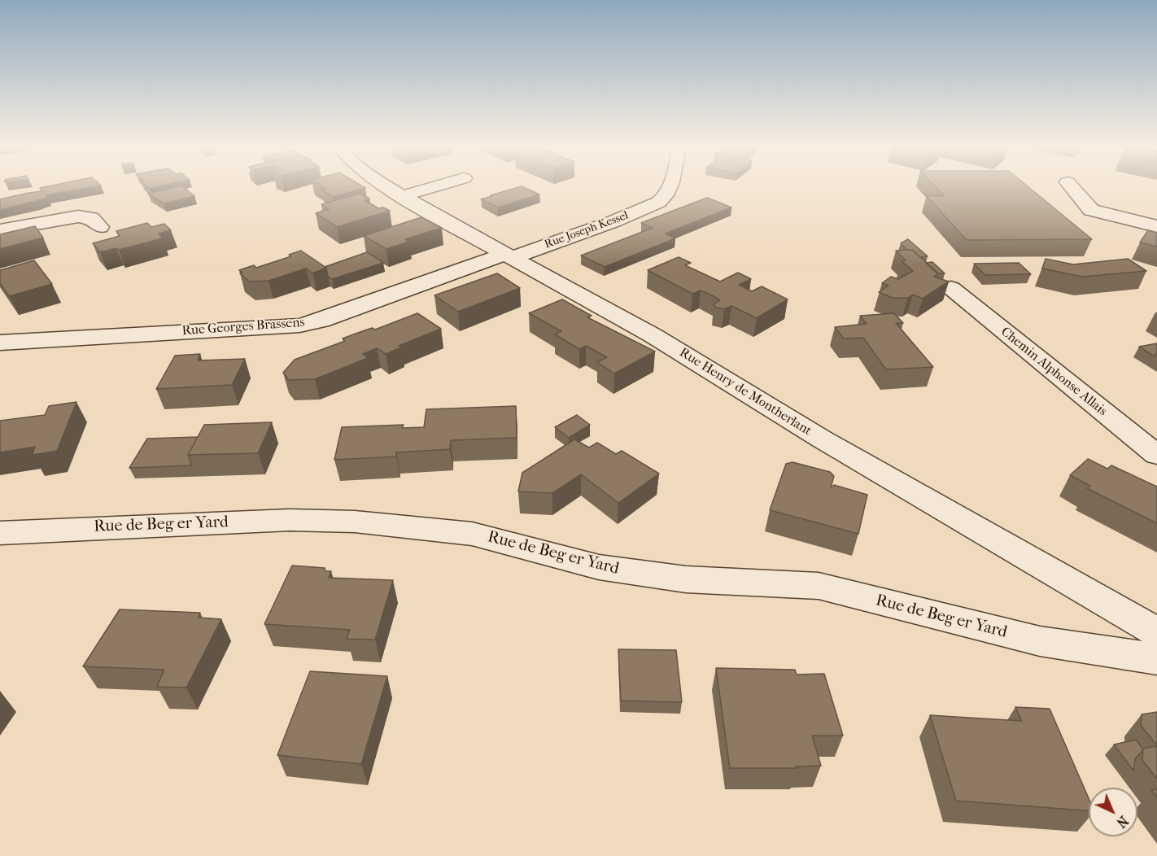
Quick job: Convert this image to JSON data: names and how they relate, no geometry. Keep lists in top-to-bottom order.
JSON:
{
  "streets": {
    "street": [
      "Rue Joseph Kessel",
      "Rue Georges Brassens",
      "Chemin Alphonse Allais",
      "Rue Henry de Montherlant",
      "Rue de Beg er Yard"
    ]
  },
  "crossings": [
    ["Rue Joseph Kessel", "Rue Georges Brassens"],
    ["Rue Joseph Kessel", "Rue Henry de Montherlant"],
    ["Rue Georges Brassens", "Rue Henry de Montherlant"]
  ],
  "north": "bottom right"
}
